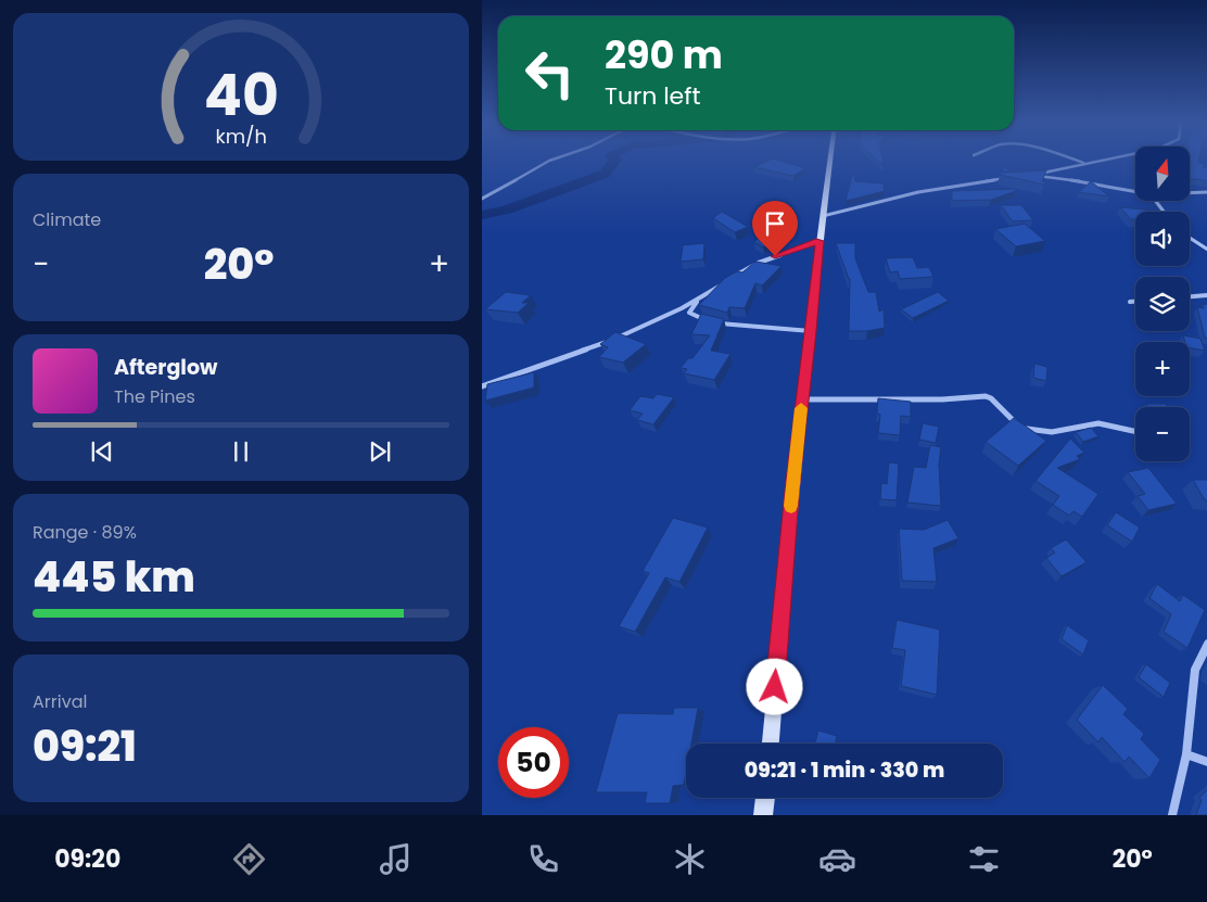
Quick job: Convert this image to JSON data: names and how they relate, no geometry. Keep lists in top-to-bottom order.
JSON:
{
  "north": "top",
  "page": {
    "turn": ["290 m", "Turn left"],
    "map_buttons": ["+", "−"],
    "tile": [
      "Climate",
      ["Range · 89%", "445 km"],
      ["Arrival", "09:21"]
    ],
    "heat": ["−", "20°", "+"],
    "song": ["Afterglow", "The Pines"],
    "limit": "50",
    "trip": "09:21 · 1 min · 330 m",
    "tabs": ["09:20", "20°"],
    "gauge": ["40", "km/h"]
  }
}
